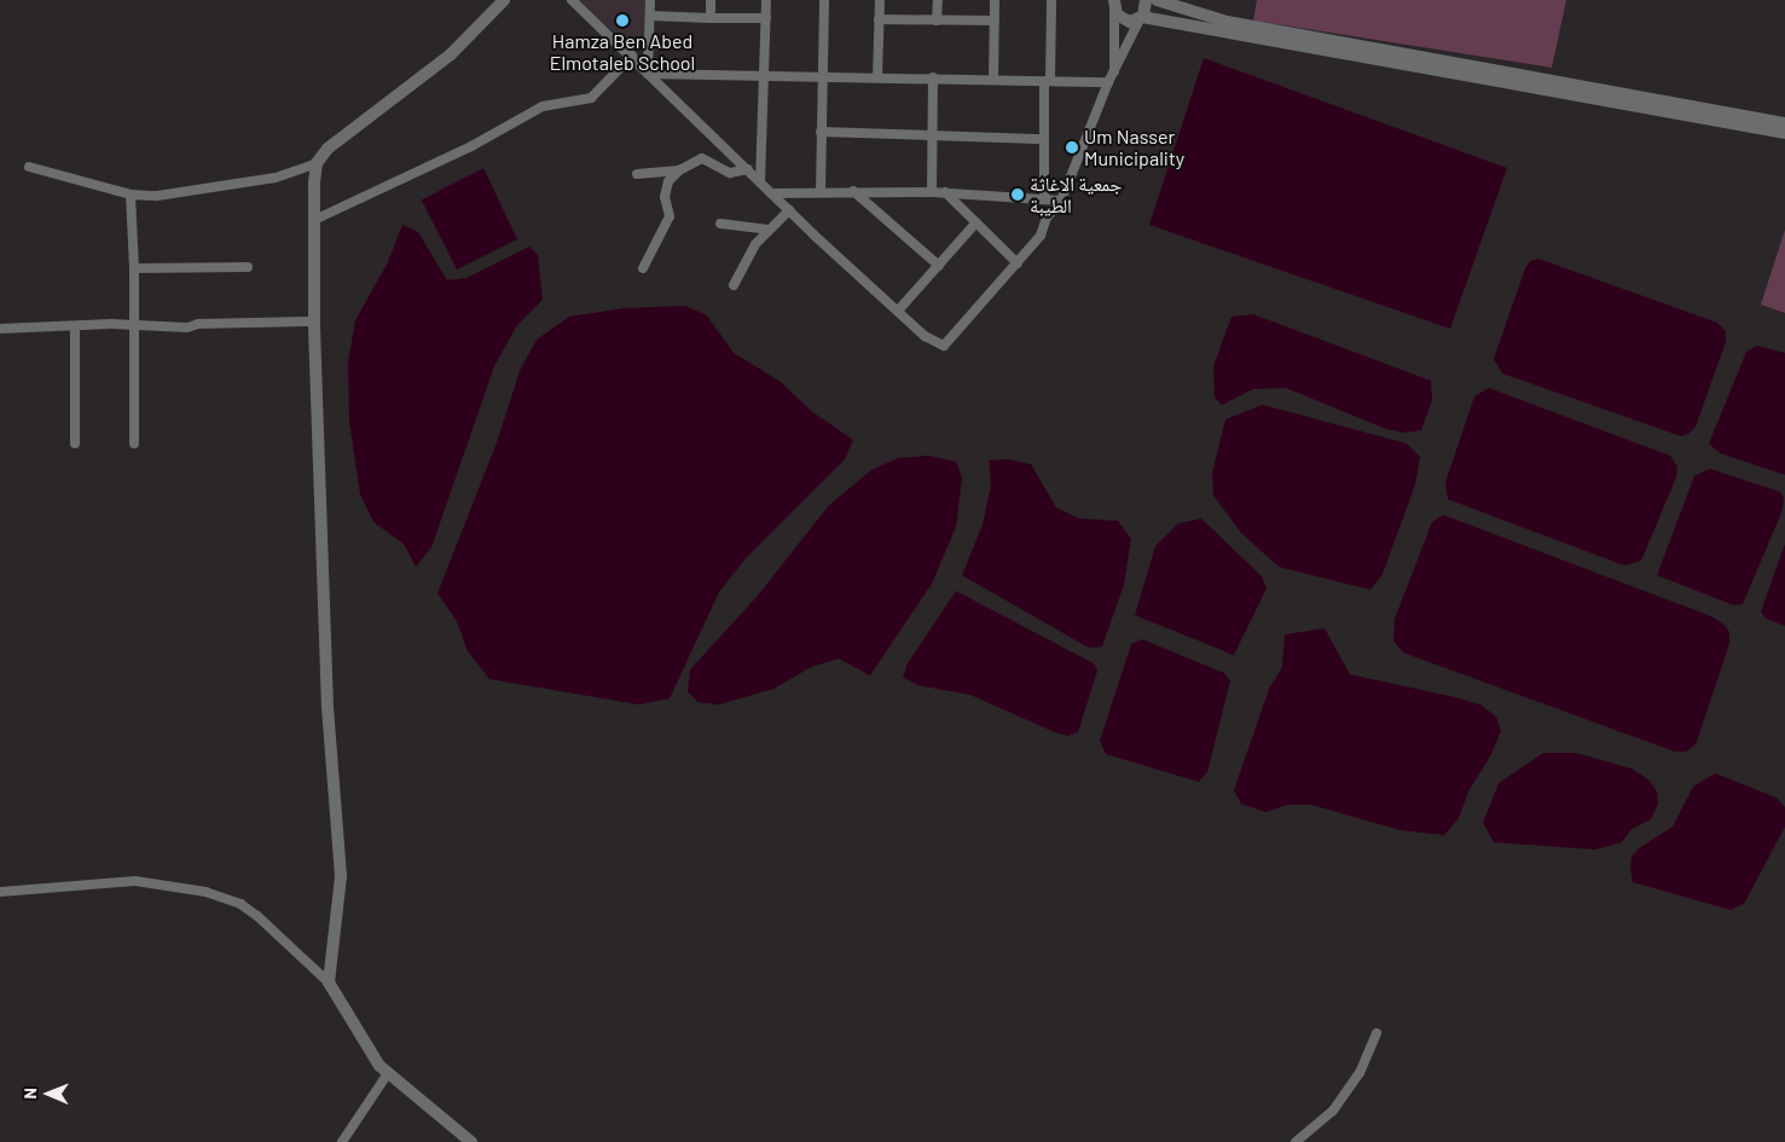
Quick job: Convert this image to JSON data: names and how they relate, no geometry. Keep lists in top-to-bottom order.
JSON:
{
  "places": ["Hamza Ben Abed Elmotaleb School", "Um Nasser Municipality", "جمعية الاغاثة الطيبة"],
  "north": "left"
}
